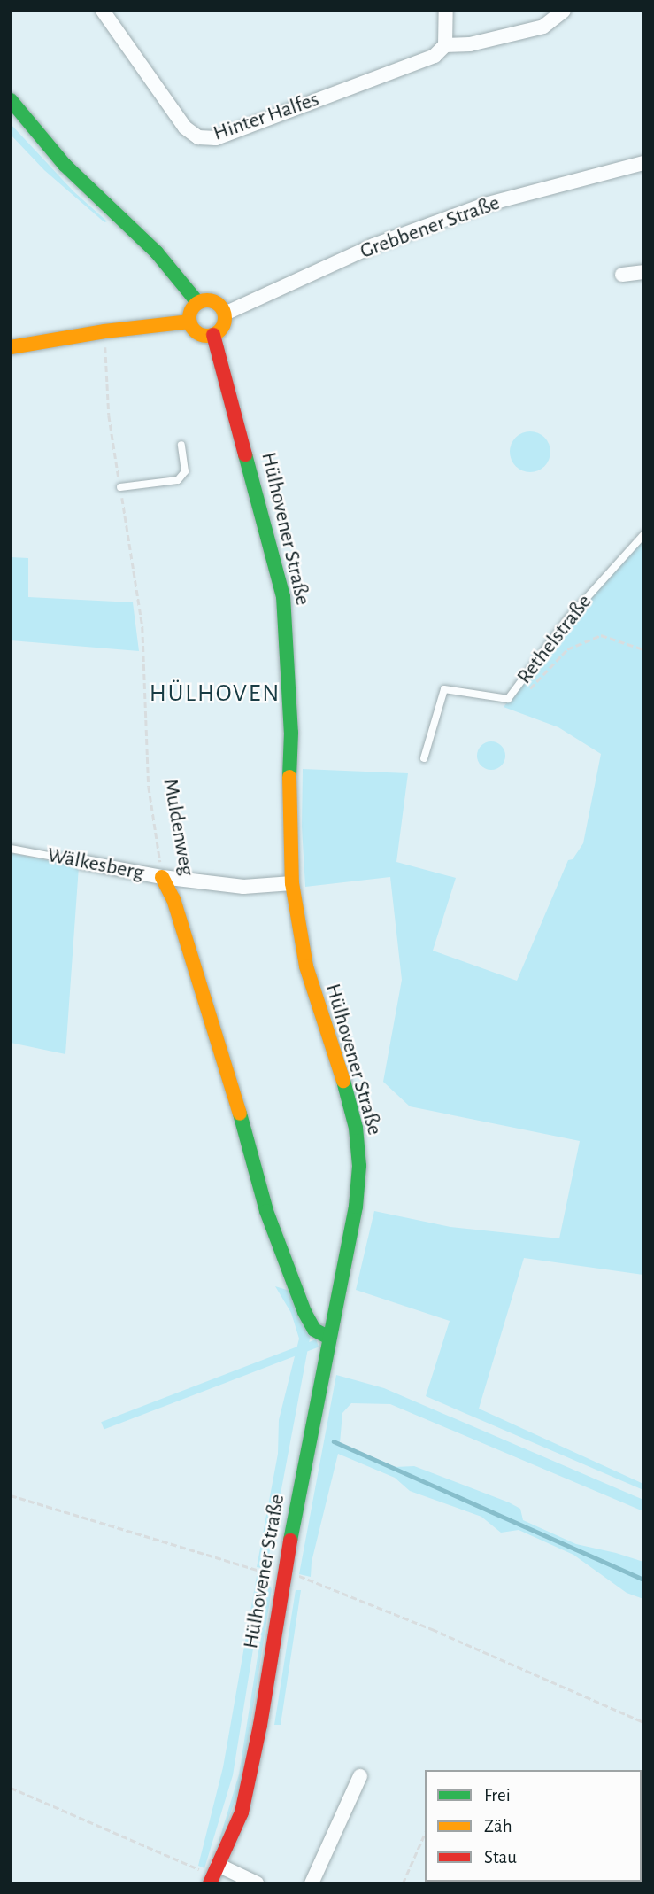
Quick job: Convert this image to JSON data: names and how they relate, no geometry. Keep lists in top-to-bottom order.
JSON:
{
  "streets": {
    "main road": ["Hülhovener Straße", "Muldenweg"],
    "street": ["Hinter Halfes", "Grebbener Straße", "Wälkesberg"],
    "lane": ["Rethelstraße"]
  },
  "crossings": [
    ["Grebbener Straße", "Hülhovener Straße"],
    ["Hülhovener Straße", "Muldenweg"],
    ["Hülhovener Straße", "Wälkesberg"],
    ["Muldenweg", "Wälkesberg"]
  ],
  "districts": ["HÜLHOVEN"],
  "legend": ["Frei", "Zäh", "Stau"]
}
